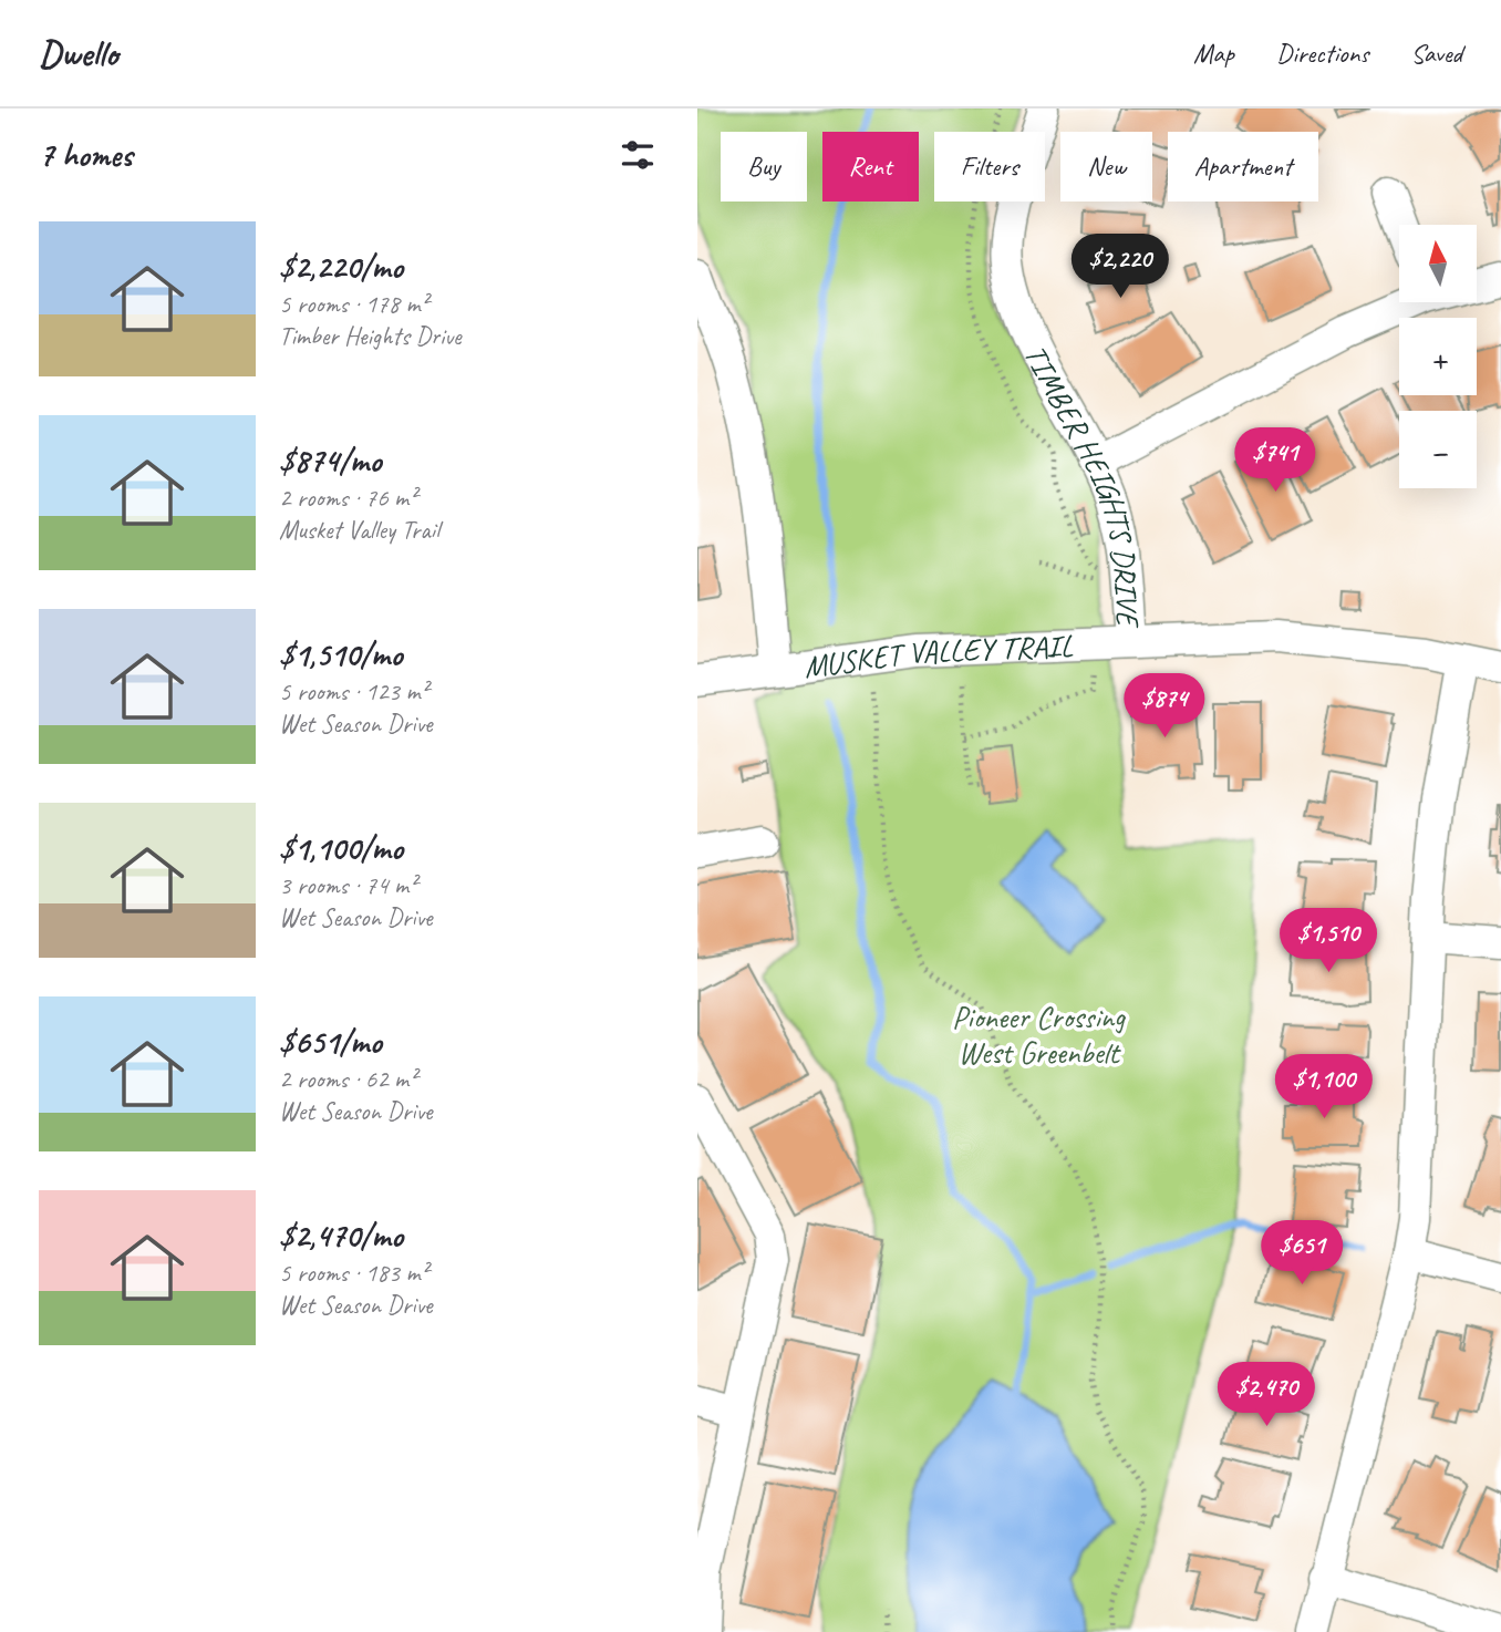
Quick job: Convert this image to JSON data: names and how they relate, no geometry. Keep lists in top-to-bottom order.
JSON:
{
  "streets": {
    "street": ["TIMBER HEIGHTS DRIVE", "MUSKET VALLEY TRAIL"]
  },
  "crossings": [
    ["TIMBER HEIGHTS DRIVE", "MUSKET VALLEY TRAIL"]
  ],
  "parks": ["Pioneer Crossing West Greenbelt"],
  "north": "top",
  "page": {
    "header": "Dwello",
    "nav": ["Map", "Directions", "Saved"],
    "heading": "7 homes",
    "chip": [
      "Buy",
      "Rent",
      "Filters",
      "New",
      "Apartment"
    ],
    "list": [
      {
        "name": "$2,220/mo",
        "note": "5 rooms · 178 m² · Timber Heights Drive"
      },
      {
        "name": "$874/mo",
        "note": "2 rooms · 76 m² · Musket Valley Trail"
      },
      {
        "name": "$1,510/mo",
        "note": "5 rooms · 123 m² · Wet Season Drive"
      },
      {
        "name": "$1,100/mo",
        "note": "3 rooms · 74 m² · Wet Season Drive"
      },
      {
        "name": "$651/mo",
        "note": "2 rooms · 62 m² · Wet Season Drive"
      },
      {
        "name": "$2,470/mo",
        "note": "5 rooms · 183 m² · Wet Season Drive"
      }
    ],
    "map_buttons": ["+", "−"],
    "price": [
      "$2,220",
      "$741",
      "$874",
      "$1,510",
      "$1,100",
      "$651",
      "$2,470"
    ]
  }
}
